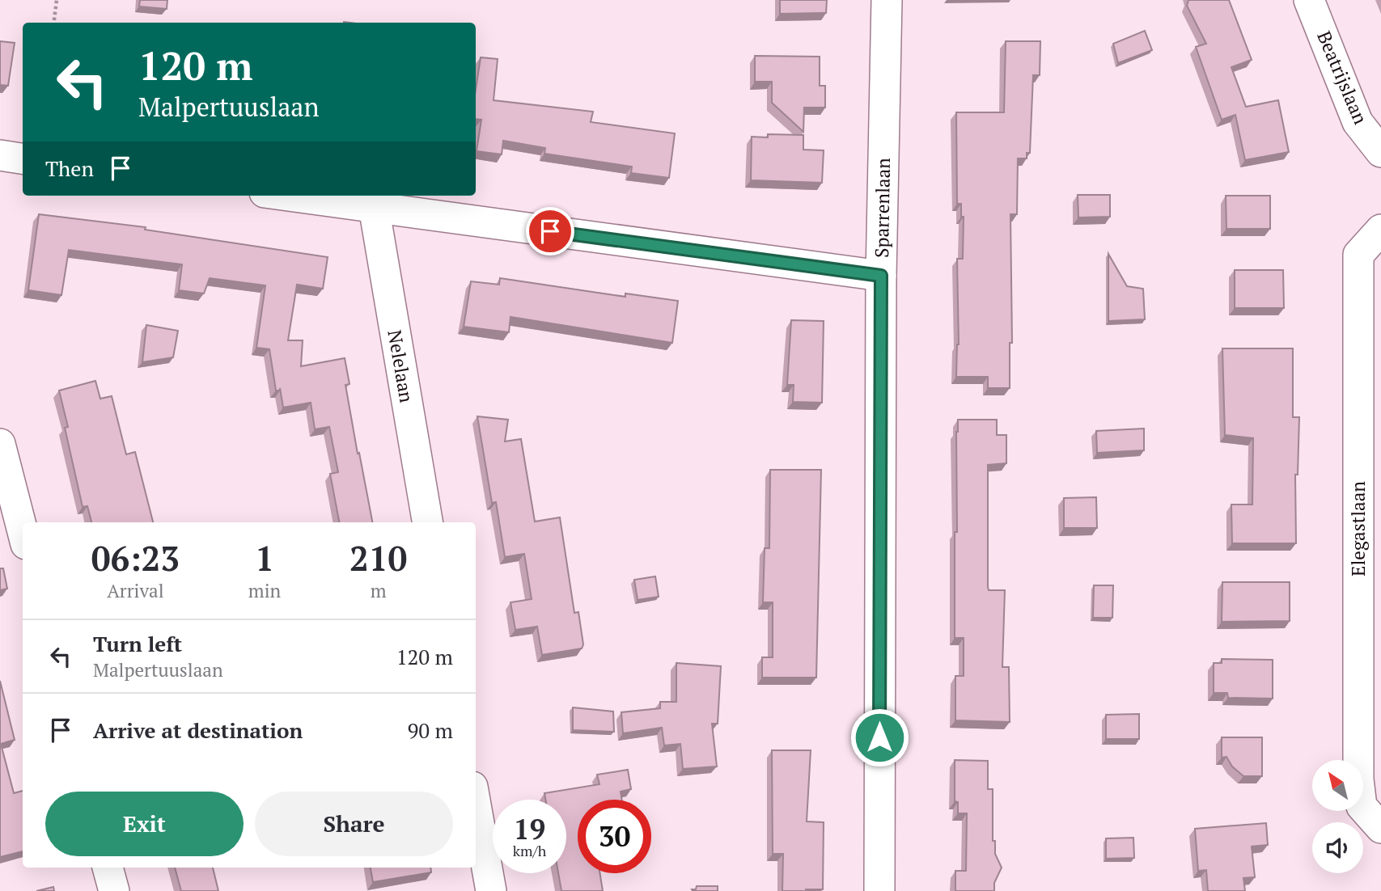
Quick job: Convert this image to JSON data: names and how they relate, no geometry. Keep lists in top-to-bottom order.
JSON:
{
  "streets": {
    "street": [
      "Beatrijslaan",
      "Sparrenlaan",
      "Nelelaan",
      "Elegastlaan"
    ]
  },
  "north": "top left",
  "page": {
    "turn": ["120 m", "Malpertuuslaan"],
    "then": "Then",
    "eta": [
      "06:23",
      "Arrival",
      "1",
      "min",
      "210",
      "m"
    ],
    "list": [
      {
        "name": "Turn left",
        "note": "Malpertuuslaan",
        "value": "120 m"
      },
      {
        "name": "Arrive at destination",
        "value": "90 m"
      }
    ],
    "buttons": ["Exit", "Share"],
    "speed": "19 km/h",
    "limit": "30"
  }
}
